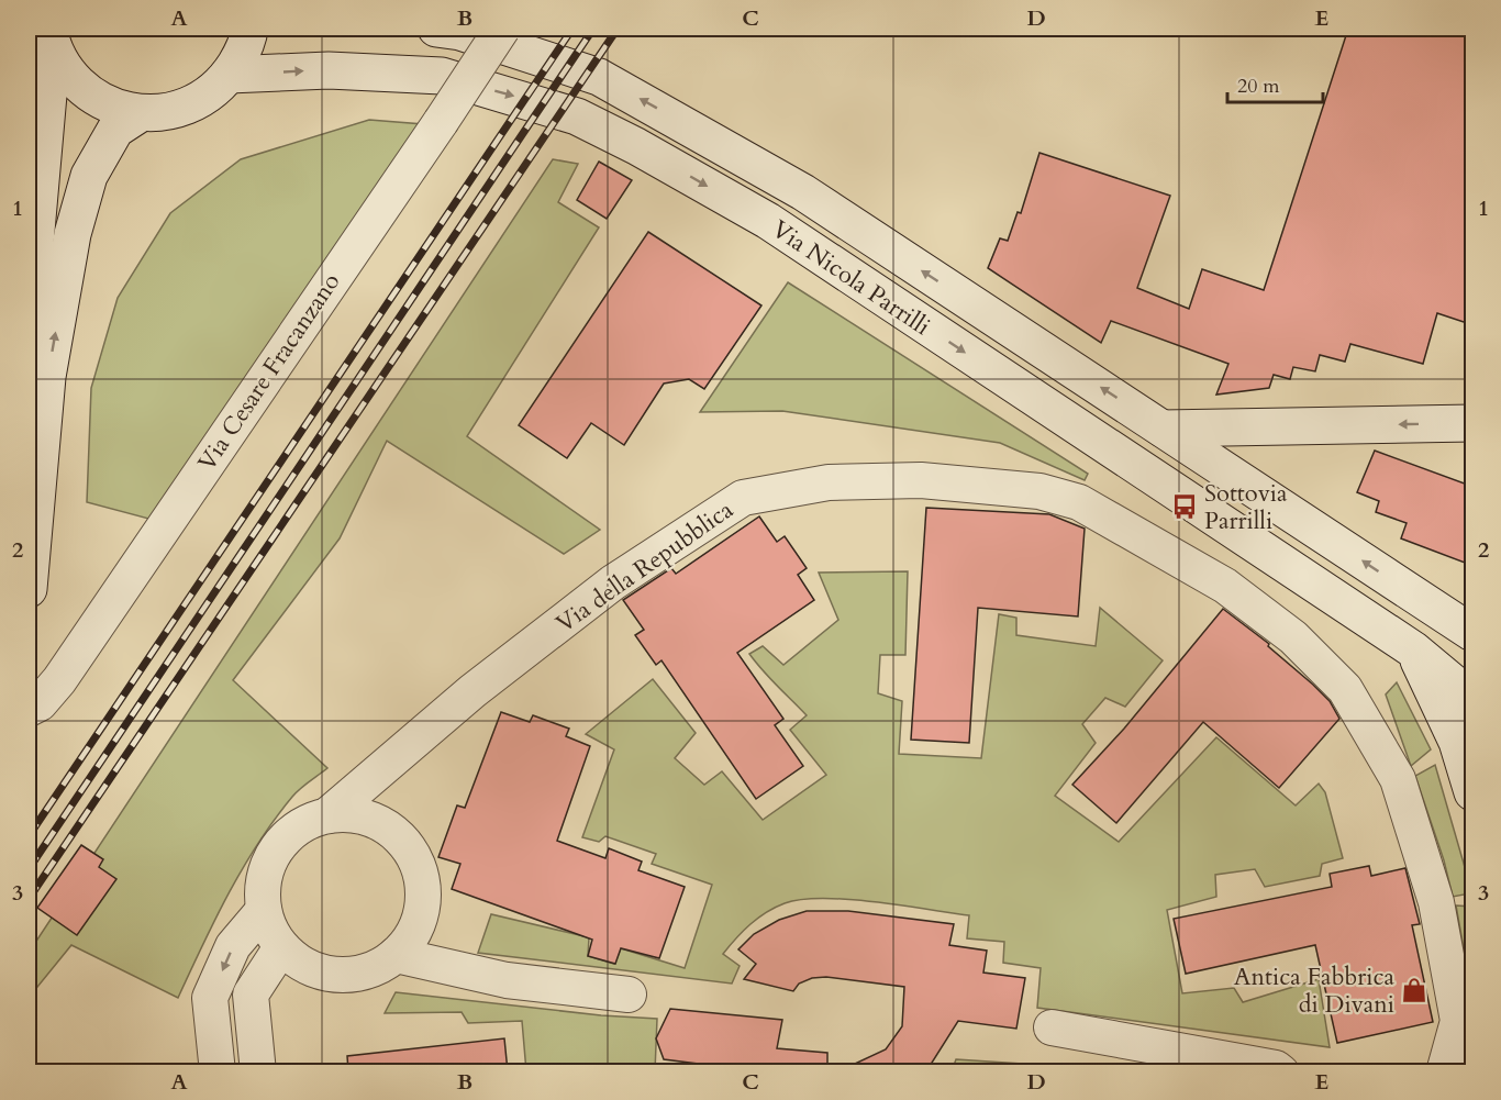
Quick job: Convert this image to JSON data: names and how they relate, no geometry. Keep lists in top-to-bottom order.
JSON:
{
  "streets": {
    "main road": ["Via Nicola Parrilli"],
    "street": ["Via Cesare Fracanzano", "Via della Repubblica"]
  },
  "places": {
    "bus stop": ["Sottovia Parrilli"],
    "shop": ["Antica Fabbrica di Divani"]
  },
  "scale_bar": "20 m",
  "grid": {
    "columns": [
      "A",
      "B",
      "C",
      "D",
      "E"
    ],
    "rows": ["1", "2", "3"]
  }
}
